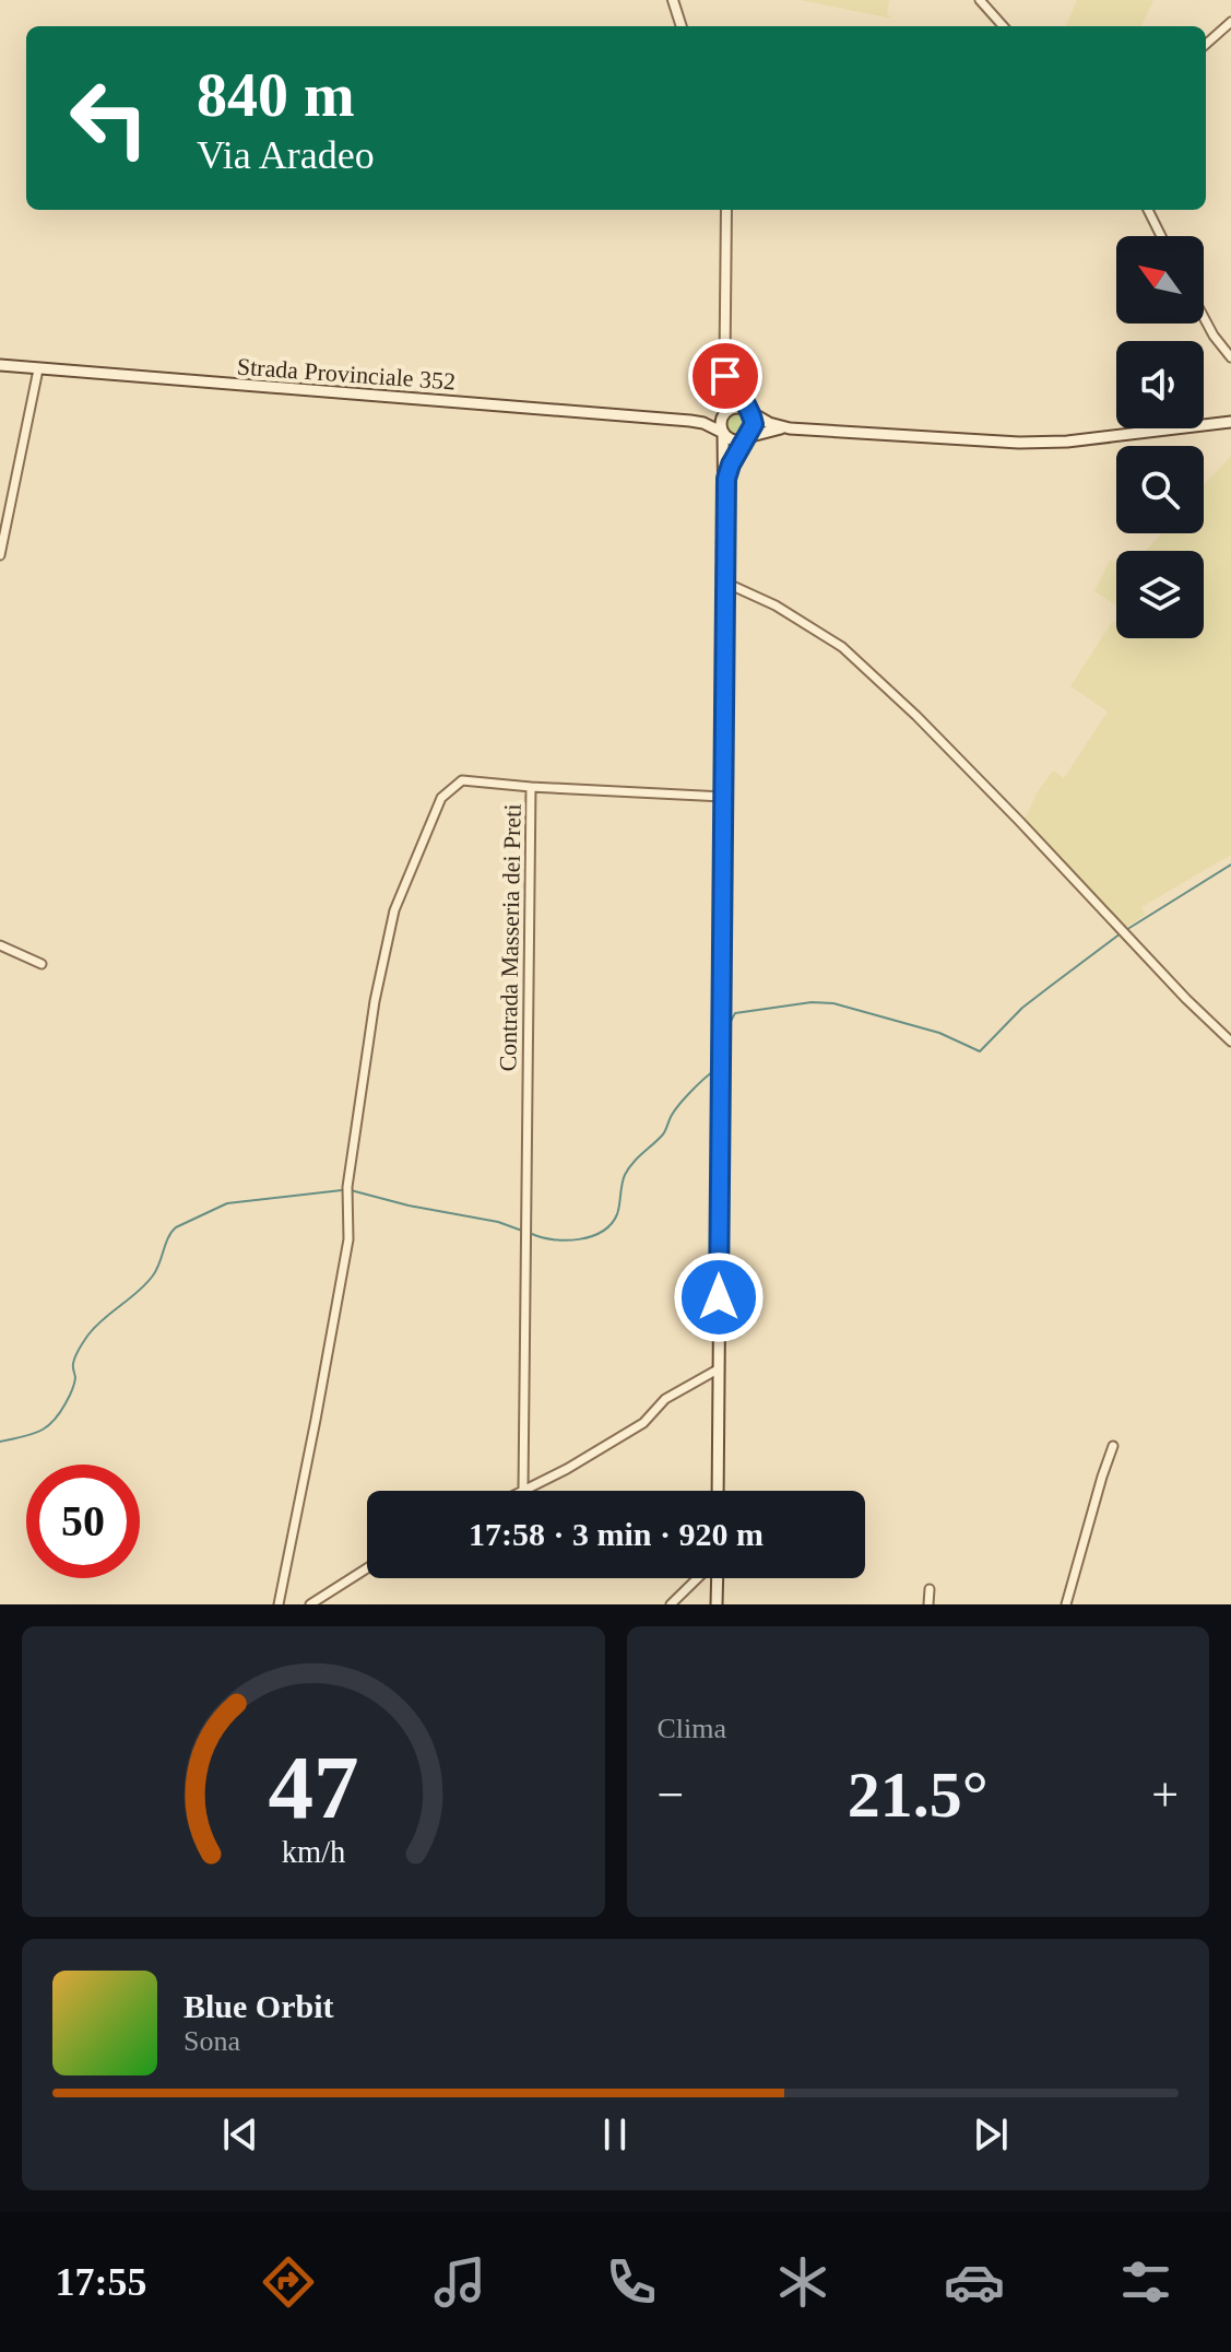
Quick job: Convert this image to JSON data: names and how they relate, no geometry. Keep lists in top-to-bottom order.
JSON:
{
  "streets": {
    "main road": ["Strada Provinciale 352"],
    "street": ["Contrada Masseria dei Preti"]
  },
  "north": "top left",
  "page": {
    "turn": ["840 m", "Via Aradeo"],
    "limit": "50",
    "trip": "17:58 · 3 min · 920 m",
    "tile": "Clima",
    "heat": ["−", "21.5°", "+"],
    "song": ["Blue Orbit", "Sona"],
    "tabs": "17:55",
    "gauge": ["47", "km/h"]
  }
}
